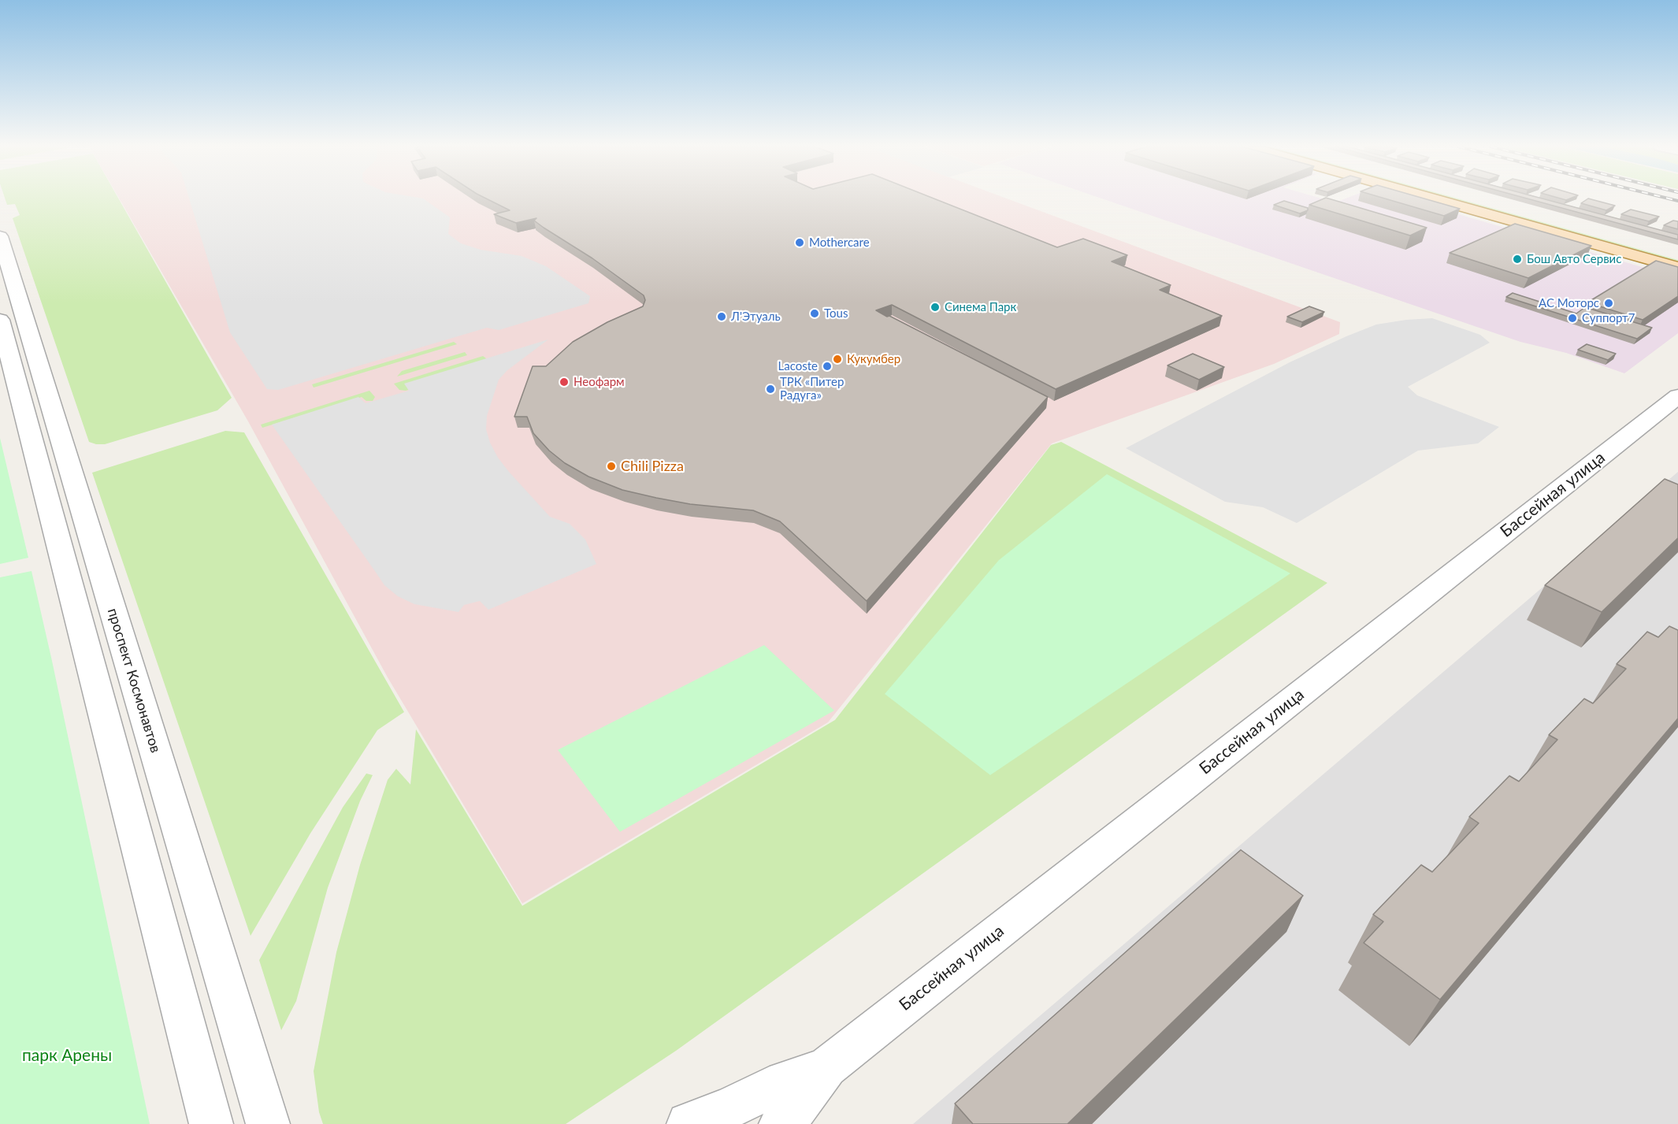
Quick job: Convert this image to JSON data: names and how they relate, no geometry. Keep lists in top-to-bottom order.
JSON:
{
  "streets": {
    "street": ["Бассейная улица", "проспект Космонавтов"]
  },
  "parks": ["парк Арены"],
  "places": [
    "Mothercare",
    "Бош Авто Сервис",
    "АС Моторс",
    "Синема Парк",
    "Tous",
    "Л'Этуаль",
    "Суппорт7",
    "Кукумбер",
    "Lacoste",
    "Неофарм",
    "ТРК «Питер Радуга»",
    "Chili Pizza"
  ]
}
